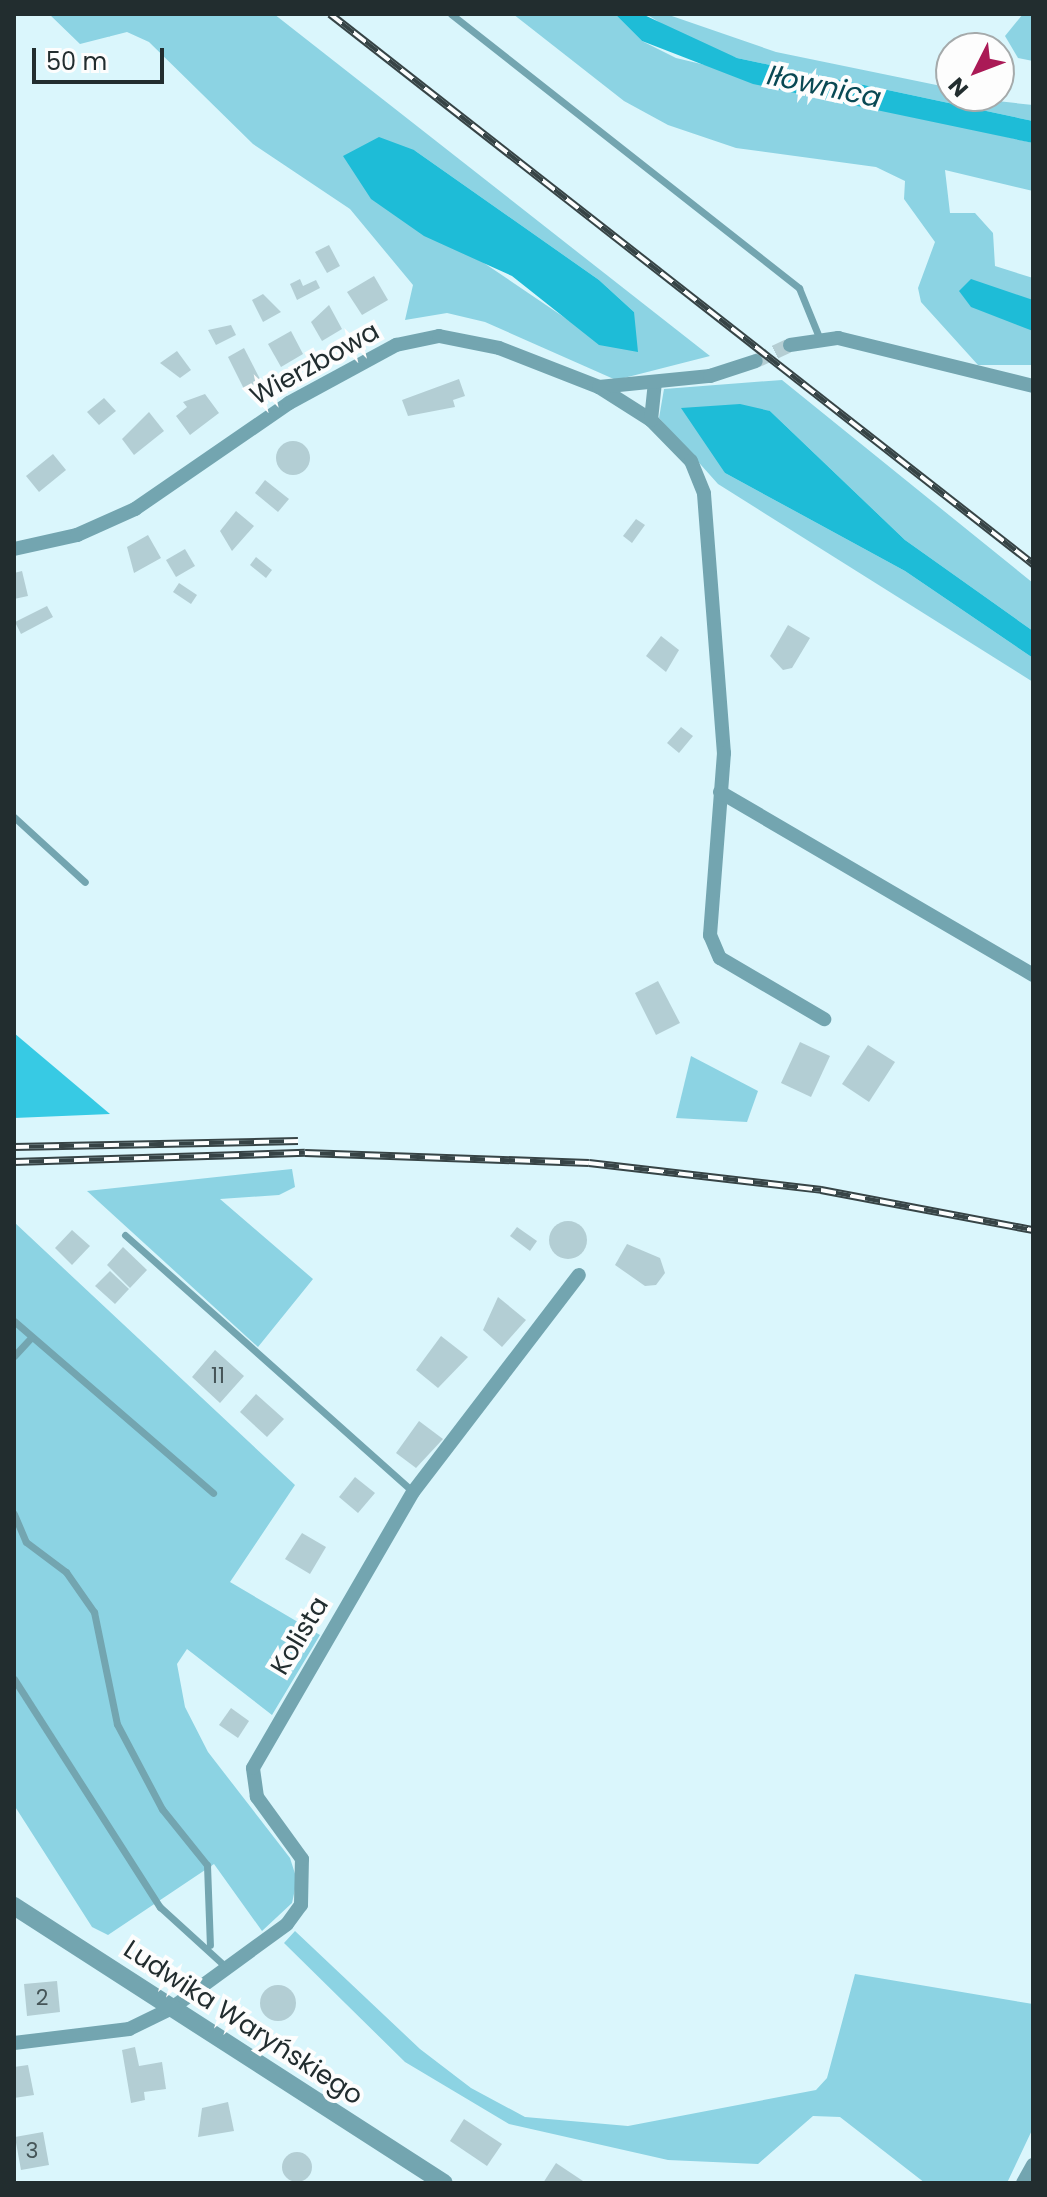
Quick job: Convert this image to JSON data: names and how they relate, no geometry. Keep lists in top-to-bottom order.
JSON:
{
  "streets": {
    "street": ["Wierzbowa", "Kolista", "Ludwika Waryńskiego"]
  },
  "crossings": [
    ["Kolista", "Ludwika Waryńskiego"]
  ],
  "water": ["Iłownica"],
  "house_numbers": ["11", "2", "3"],
  "scale_bar": "50 m",
  "north": "bottom left"
}
